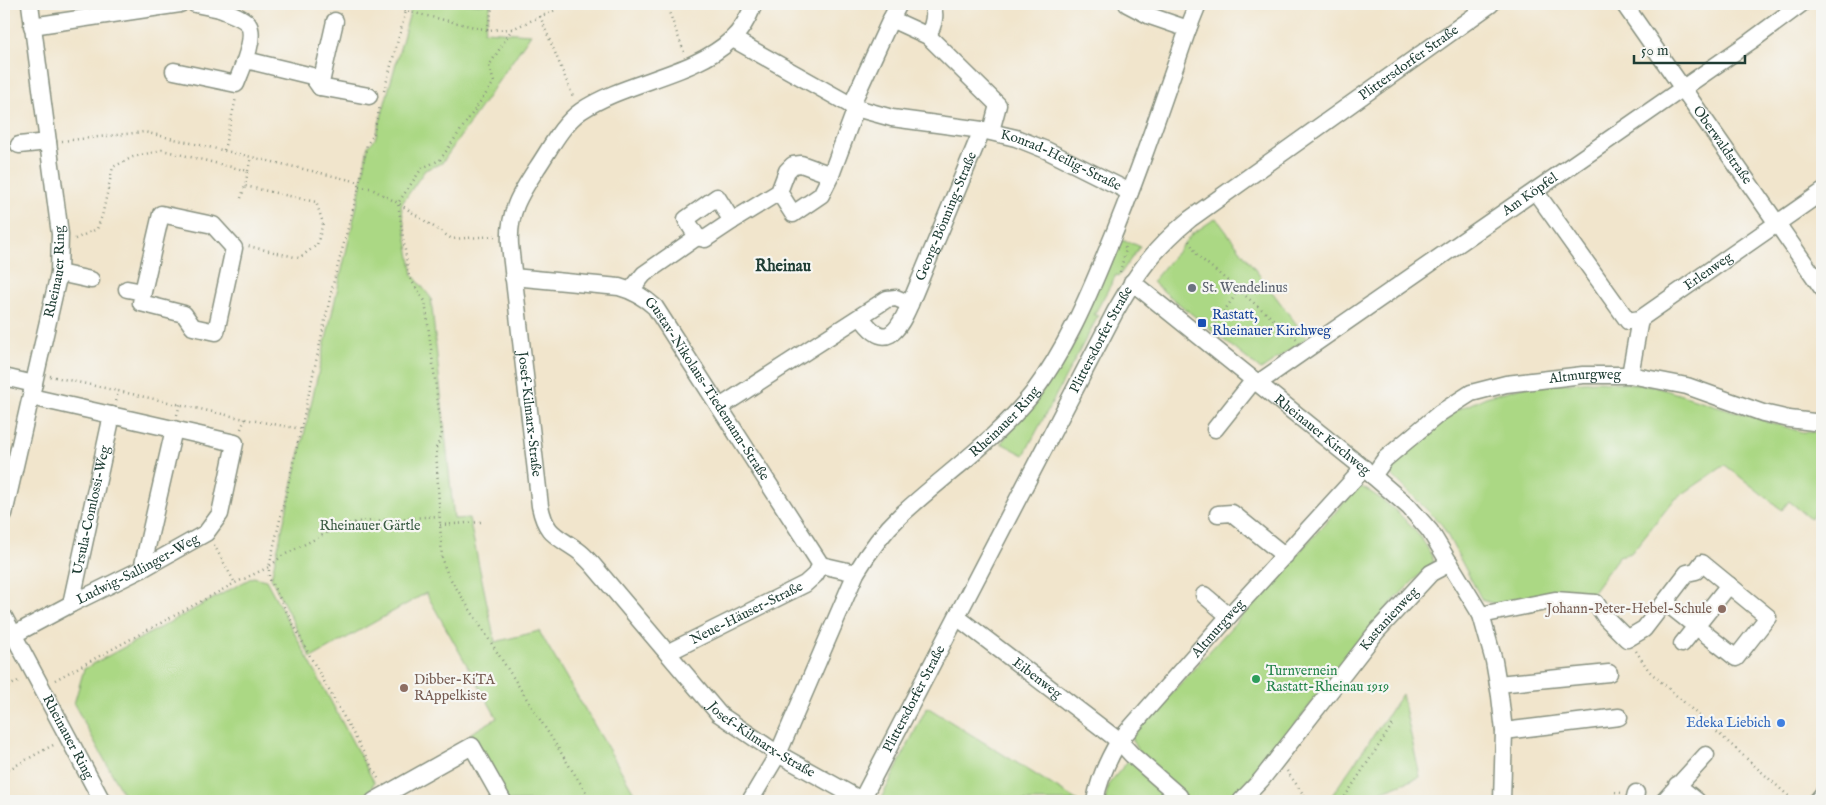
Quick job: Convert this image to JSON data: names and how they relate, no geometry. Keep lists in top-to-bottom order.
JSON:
{
  "streets": {
    "street": [
      "Plittersdorfer Straße",
      "Oberwaldstraße",
      "Konrad-Heilig-Straße",
      "Am Köpfel",
      "Georg-Bönning-Straße",
      "Rheinauer Ring",
      "Erlenweg",
      "Altmurgweg",
      "Gustav-Nikolaus-Tiedemann-Straße",
      "Josef-Kilmarx-Straße",
      "Rheinauer Kirchweg",
      "Ursula-Comlossi-Weg",
      "Ludwig-Sallinger-Weg",
      "Neue-Häuser-Straße",
      "Kastanienweg",
      "Eibenweg"
    ]
  },
  "crossings": [
    ["Plittersdorfer Straße", "Josef-Kilmarx-Straße"],
    ["Plittersdorfer Straße", "Rheinauer Kirchweg"],
    ["Plittersdorfer Straße", "Eibenweg"],
    ["Oberwaldstraße", "Am Köpfel"],
    ["Oberwaldstraße", "Erlenweg"],
    ["Konrad-Heilig-Straße", "Georg-Bönning-Straße"],
    ["Konrad-Heilig-Straße", "Rheinauer Ring"],
    ["Konrad-Heilig-Straße", "Josef-Kilmarx-Straße"],
    ["Am Köpfel", "Rheinauer Kirchweg"],
    ["Rheinauer Ring", "Josef-Kilmarx-Straße"],
    ["Rheinauer Ring", "Ludwig-Sallinger-Weg"],
    ["Altmurgweg", "Rheinauer Kirchweg"],
    ["Altmurgweg", "Eibenweg"],
    ["Gustav-Nikolaus-Tiedemann-Straße", "Josef-Kilmarx-Straße"],
    ["Gustav-Nikolaus-Tiedemann-Straße", "Neue-Häuser-Straße"],
    ["Josef-Kilmarx-Straße", "Neue-Häuser-Straße"],
    ["Rheinauer Kirchweg", "Kastanienweg"],
    ["Ursula-Comlossi-Weg", "Ludwig-Sallinger-Weg"]
  ],
  "districts": ["Rheinau"],
  "parks": ["Rheinauer Gärtle"],
  "places": {
    "other": [
      "St. Wendelinus",
      "Johann-Peter-Hebel-Schule",
      "Turnvernein Rastatt-Rheinau 1919",
      "Dibber-KiTA RAppelkiste",
      "Edeka Liebich"
    ],
    "transit": ["Rastatt, Rheinauer Kirchweg"]
  },
  "scale_bar": "50 m"
}
